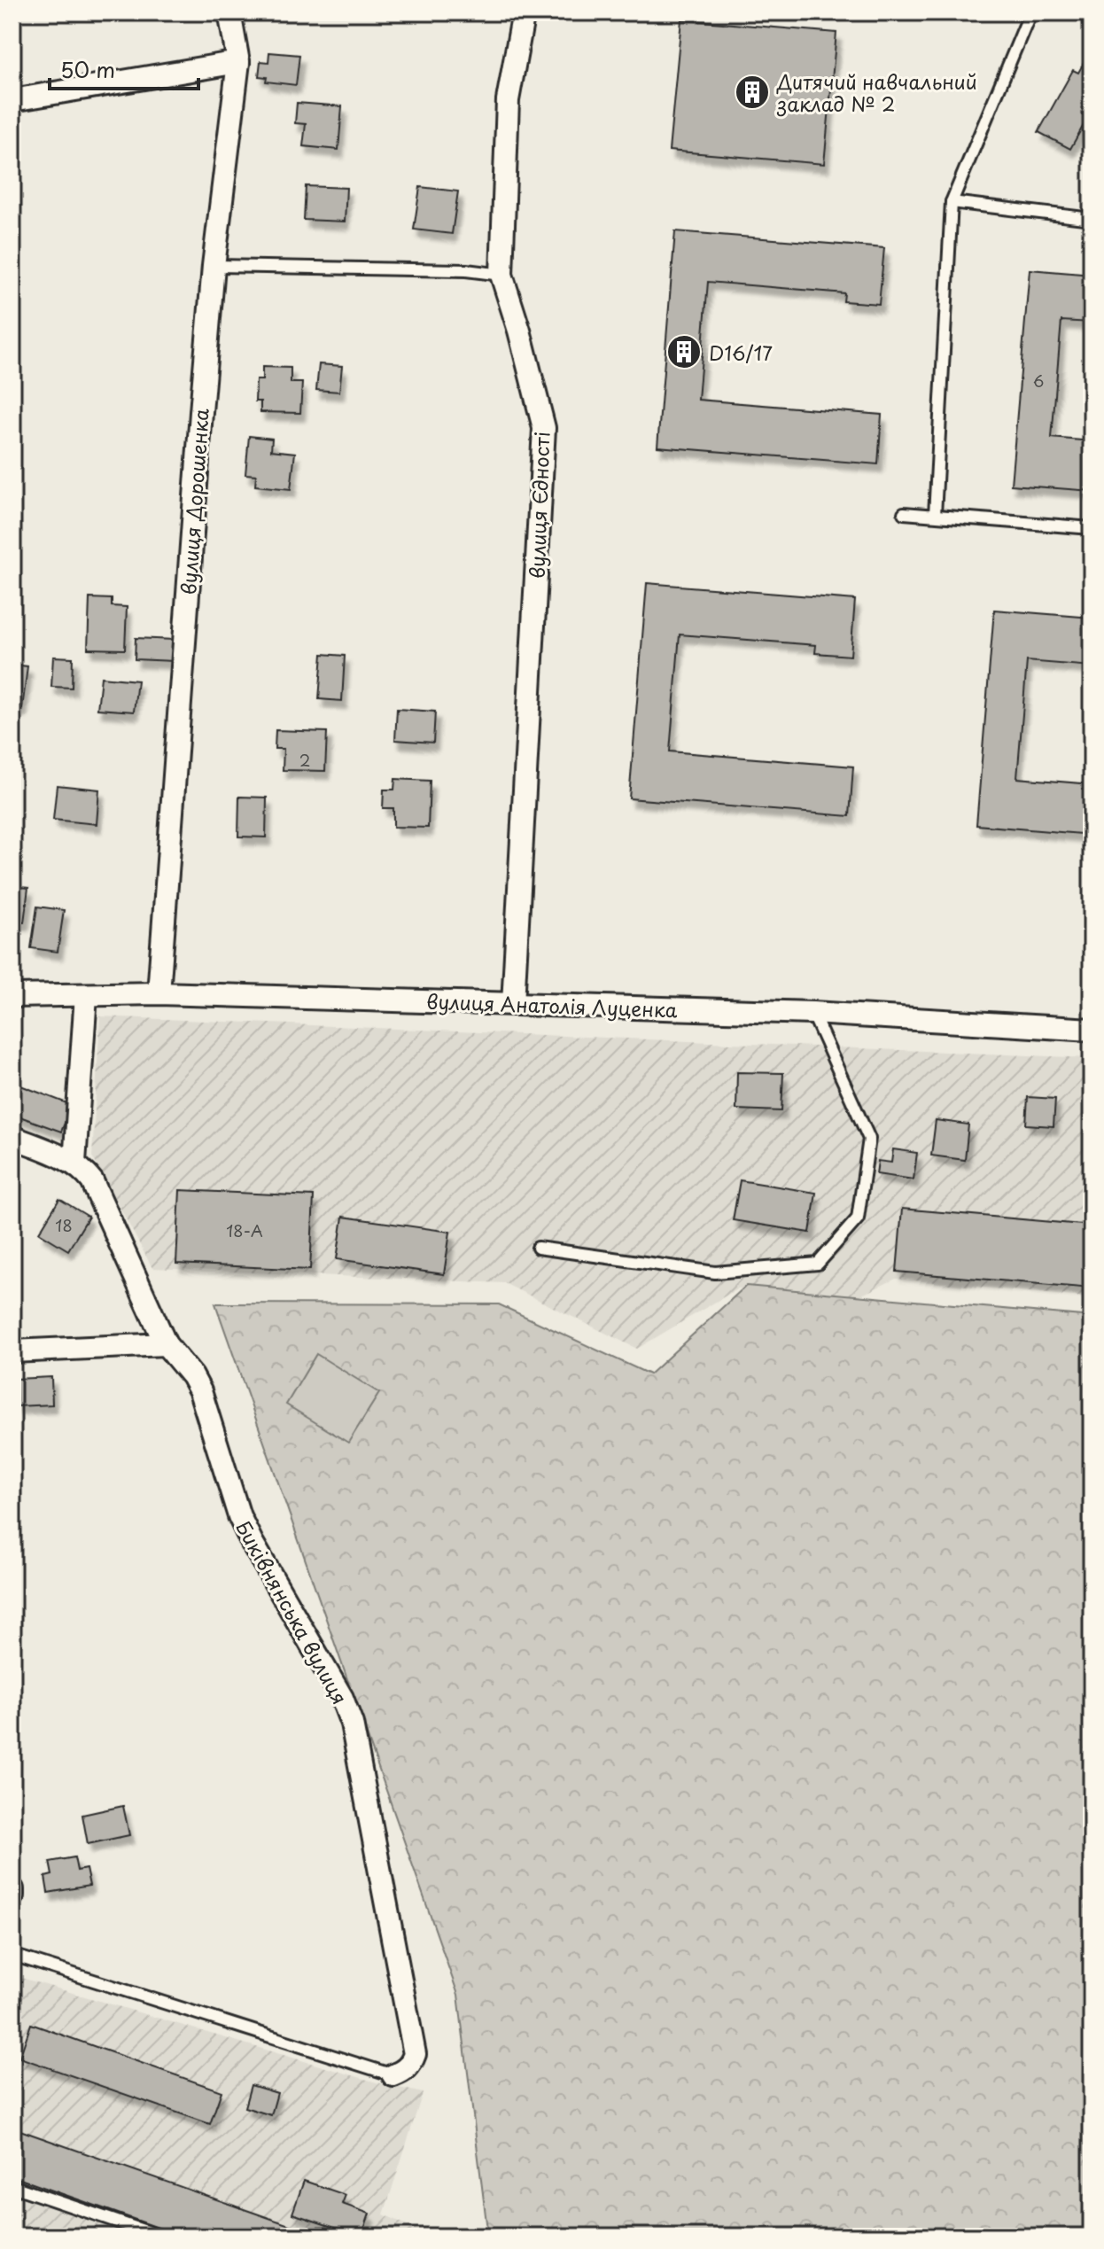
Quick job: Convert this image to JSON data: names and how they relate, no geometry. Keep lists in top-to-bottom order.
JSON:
{
  "streets": {
    "street": [
      "вулиця Дорошенка",
      "вулиця Єдності",
      "вулиця Анатолія Луценка",
      "Биківнянська вулиця"
    ]
  },
  "crossings": [
    ["вулиця Дорошенка", "вулиця Анатолія Луценка"],
    ["вулиця Єдності", "вулиця Анатолія Луценка"]
  ],
  "places": {
    "building": ["Дитячий навчальний заклад № 2", "D16/17"]
  },
  "house_numbers": [
    "6",
    "2",
    "18",
    "18-А"
  ],
  "scale_bar": "50 m"
}
